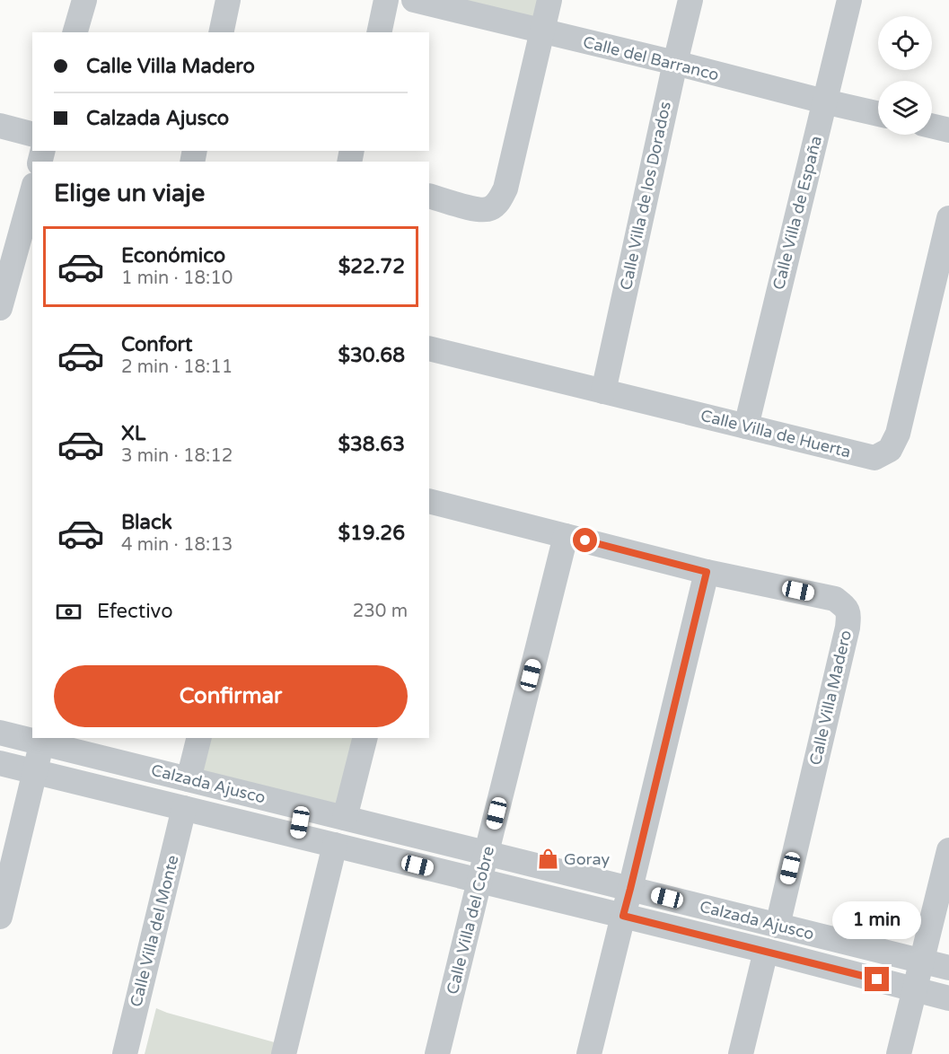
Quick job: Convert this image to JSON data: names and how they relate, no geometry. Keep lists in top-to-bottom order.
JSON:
{
  "streets": {
    "street": [
      "Calle del Barranco",
      "Calle Villa de los Dorados",
      "Calle Villa de España",
      "Calle Villa de Huerta",
      "Calle Villa Madero",
      "Calzada Ajusco",
      "Calle Villa del Cobre",
      "Calle Villa del Monte"
    ]
  },
  "crossings": [
    ["Calle del Barranco", "Calle Villa de los Dorados"],
    ["Calle del Barranco", "Calle Villa de España"],
    ["Calle Villa de los Dorados", "Calle Villa de Huerta"],
    ["Calle Villa de España", "Calle Villa de Huerta"],
    ["Calle Villa Madero", "Calzada Ajusco"],
    ["Calle Villa Madero", "Calle Villa del Cobre"],
    ["Calzada Ajusco", "Calle Villa del Cobre"],
    ["Calzada Ajusco", "Calle Villa del Monte"]
  ],
  "places": {
    "shop": ["Goray"]
  },
  "page": {
    "banner": ["Calle Villa Madero", "Calzada Ajusco"],
    "heading": "Elige un viaje",
    "list": [
      {
        "name": "Económico",
        "note": "1 min · 18:10",
        "value": "$22.72"
      },
      {
        "name": "Confort",
        "note": "2 min · 18:11",
        "value": "$30.68"
      },
      {
        "name": "XL",
        "note": "3 min · 18:12",
        "value": "$38.63"
      },
      {
        "name": "Black",
        "note": "4 min · 18:13",
        "value": "$19.26"
      }
    ],
    "pay": ["Efectivo", "230 m"],
    "buttons": "Confirmar",
    "bubble": "1 min"
  }
}
